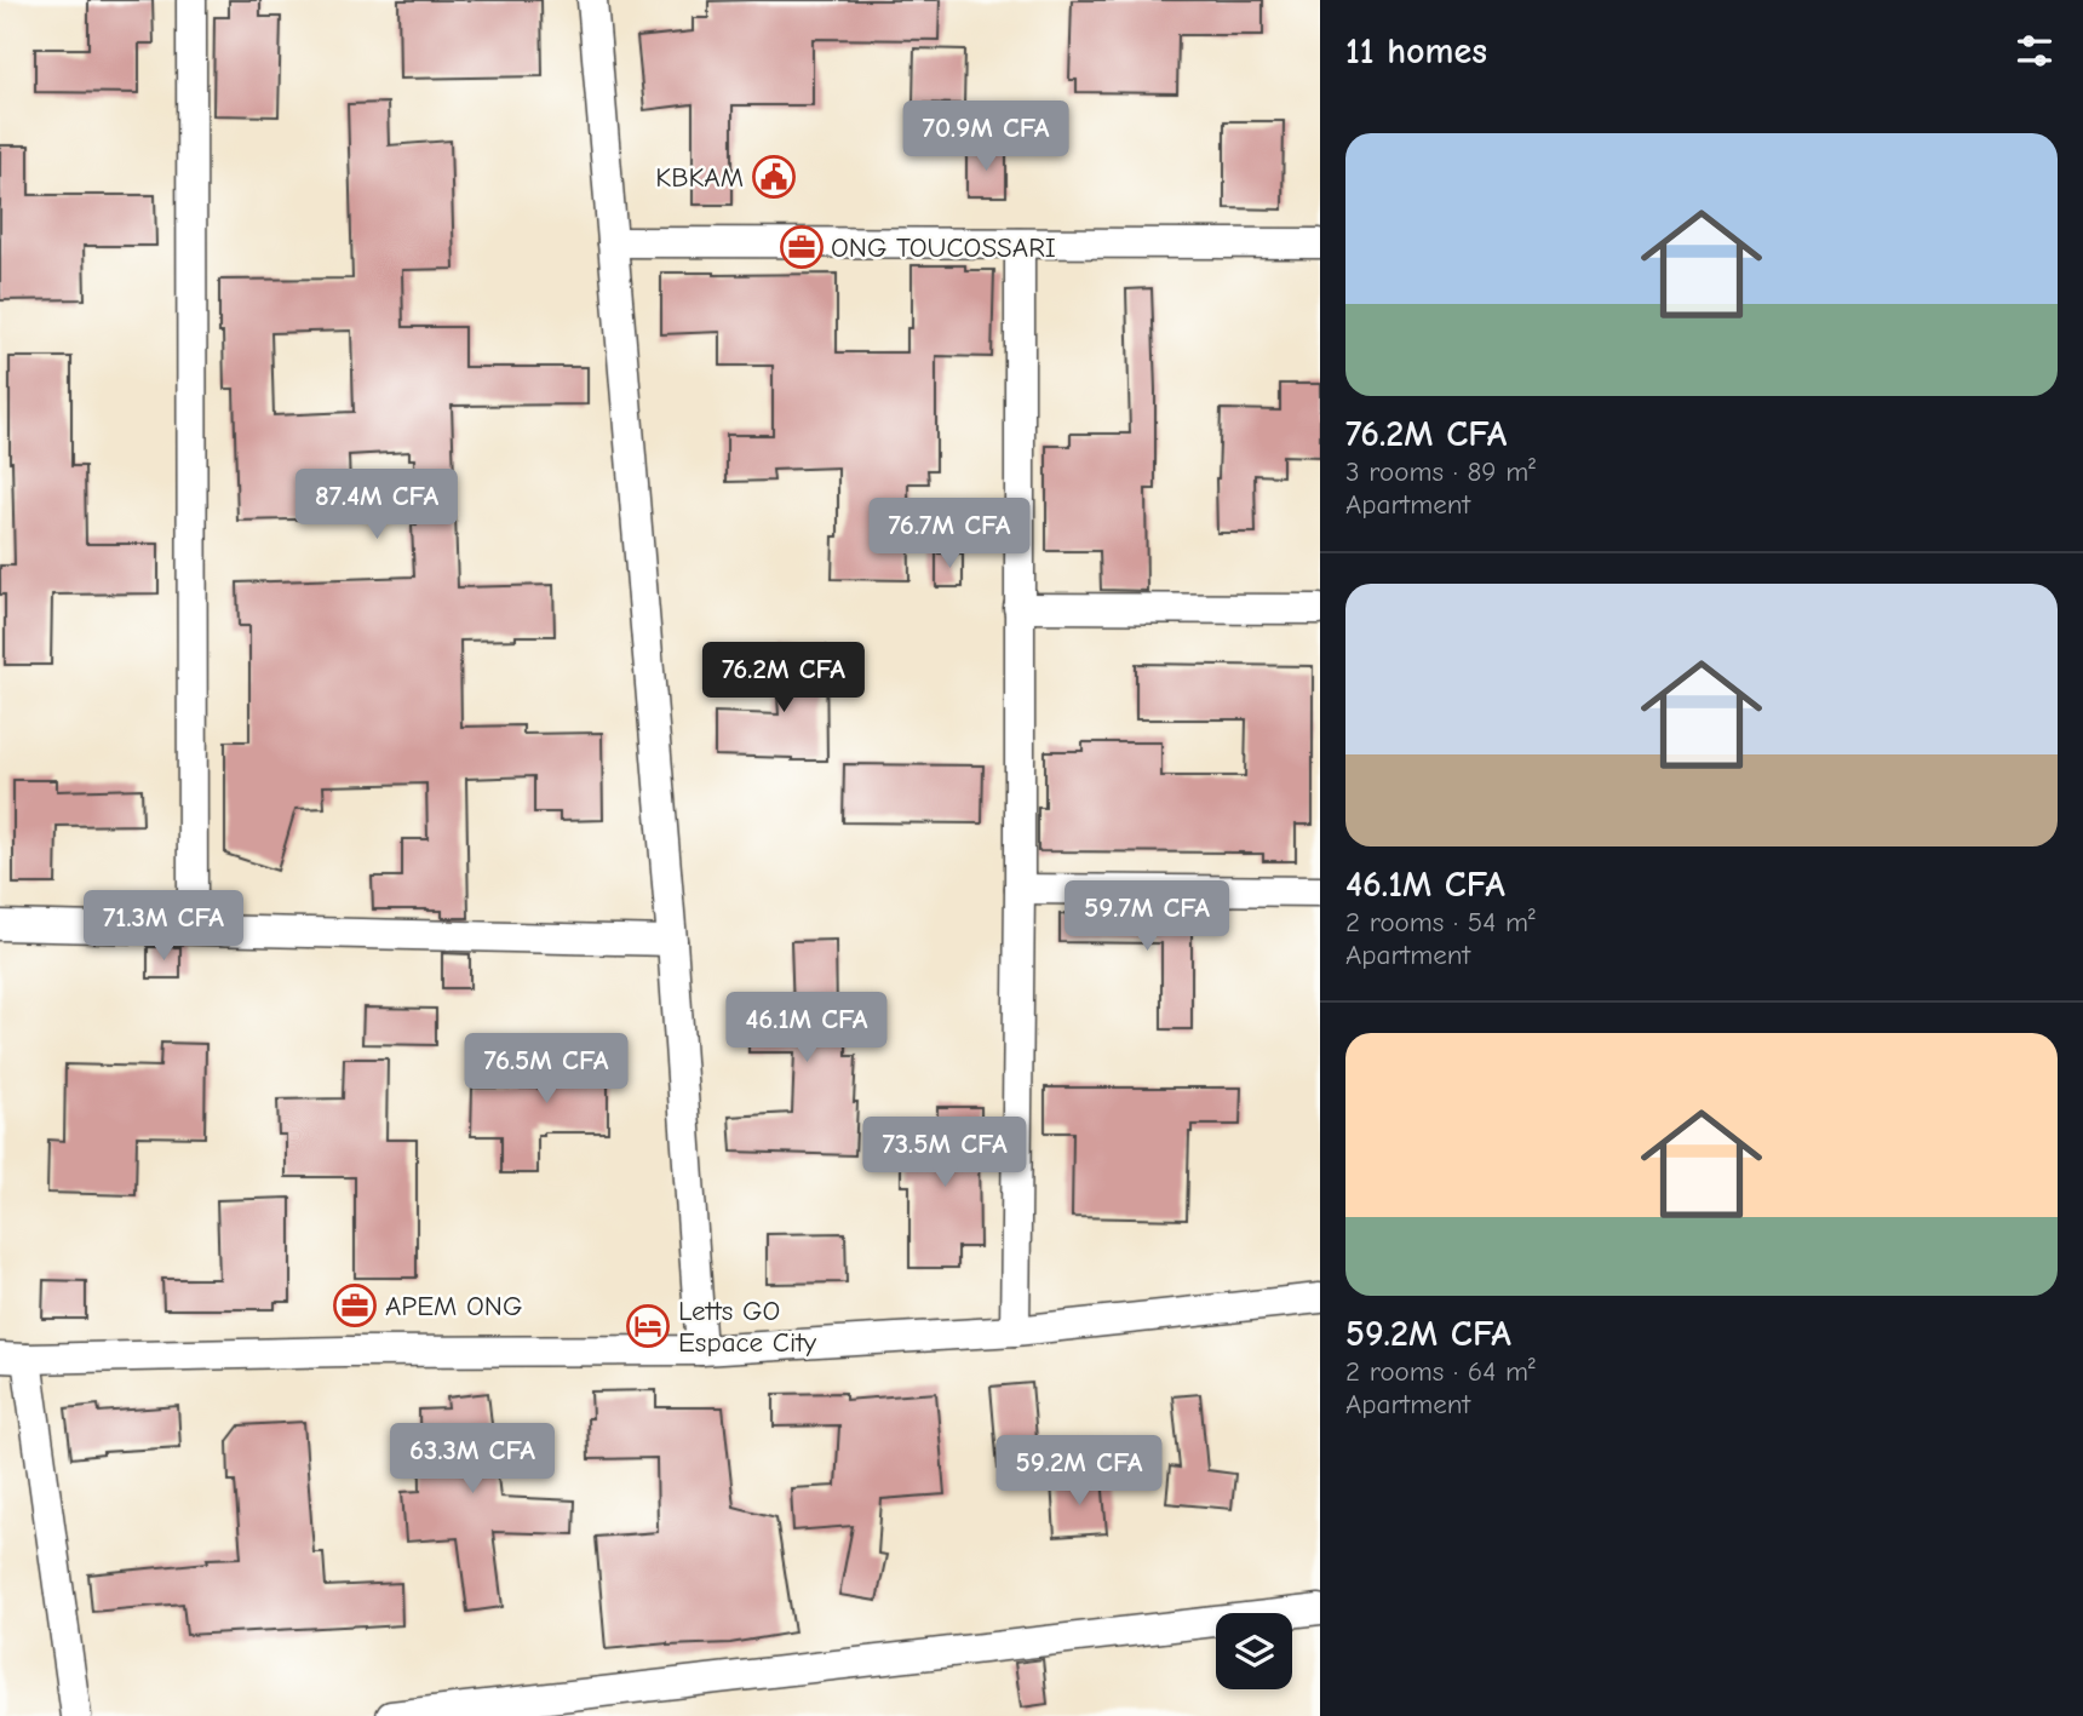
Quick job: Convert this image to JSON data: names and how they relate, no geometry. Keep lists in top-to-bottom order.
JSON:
{
  "places": {
    "public building": ["KBKAM"],
    "office": ["ONG TOUCOSSARI", "APEM ONG"],
    "hotel": ["Letts GO Espace City"]
  },
  "page": {
    "heading": "11 homes",
    "price": [
      "70.9M CFA",
      "87.4M CFA",
      "76.7M CFA",
      "76.2M CFA",
      "59.7M CFA",
      "71.3M CFA",
      "46.1M CFA",
      "76.5M CFA",
      "73.5M CFA",
      "63.3M CFA",
      "59.2M CFA"
    ],
    "list": [
      {
        "name": "76.2M CFA",
        "note": "3 rooms · 89 m² · Apartment"
      },
      {
        "name": "46.1M CFA",
        "note": "2 rooms · 54 m² · Apartment"
      },
      {
        "name": "59.2M CFA",
        "note": "2 rooms · 64 m² · Apartment"
      }
    ]
  }
}
